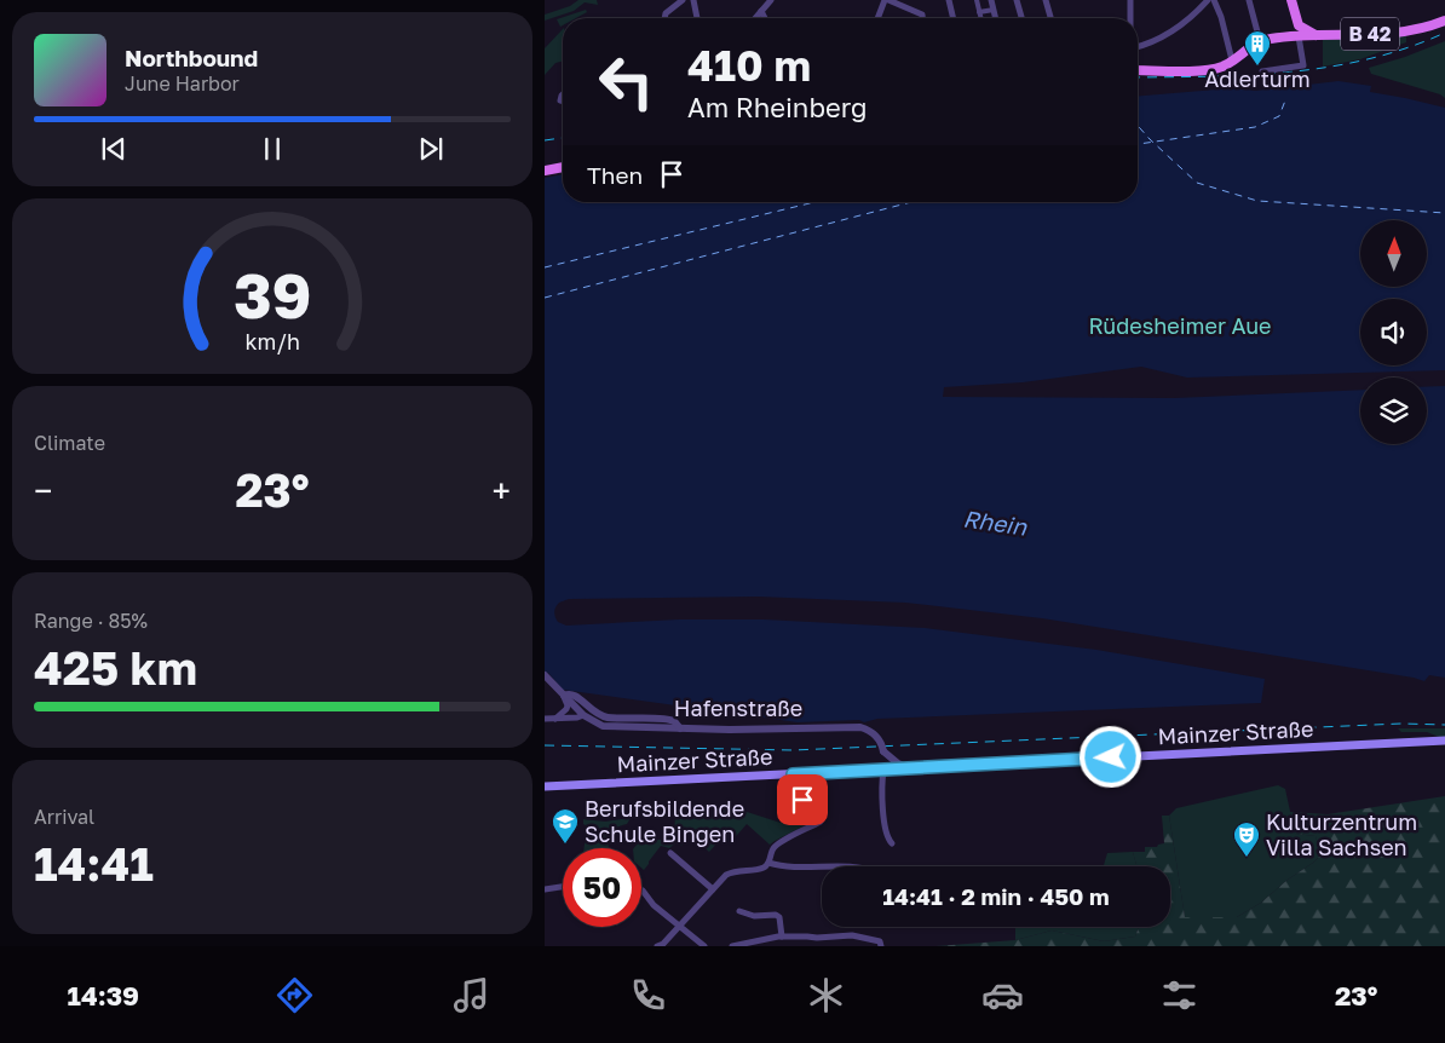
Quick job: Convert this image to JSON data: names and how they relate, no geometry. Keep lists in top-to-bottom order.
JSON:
{
  "streets": {
    "main road": ["B 42", "Mainzer Straße"],
    "street": ["Hafenstraße"]
  },
  "crossings": [
    ["Hafenstraße", "Mainzer Straße"]
  ],
  "water": ["Rhein"],
  "parks": ["Rüdesheimer Aue"],
  "places": {
    "building": ["Adlerturm"],
    "school or university": ["Berufsbildende Schule Bingen"],
    "theatre": ["Kulturzentrum Villa Sachsen"]
  },
  "north": "top",
  "page": {
    "turn": ["410 m", "Am Rheinberg"],
    "song": ["Northbound", "June Harbor"],
    "then": "Then",
    "tile": [
      "Climate",
      ["Range · 85%", "425 km"],
      ["Arrival", "14:41"]
    ],
    "heat": ["−", "23°", "+"],
    "limit": "50",
    "trip": "14:41 · 2 min · 450 m",
    "tabs": ["14:39", "23°"],
    "gauge": ["39", "km/h"]
  }
}
